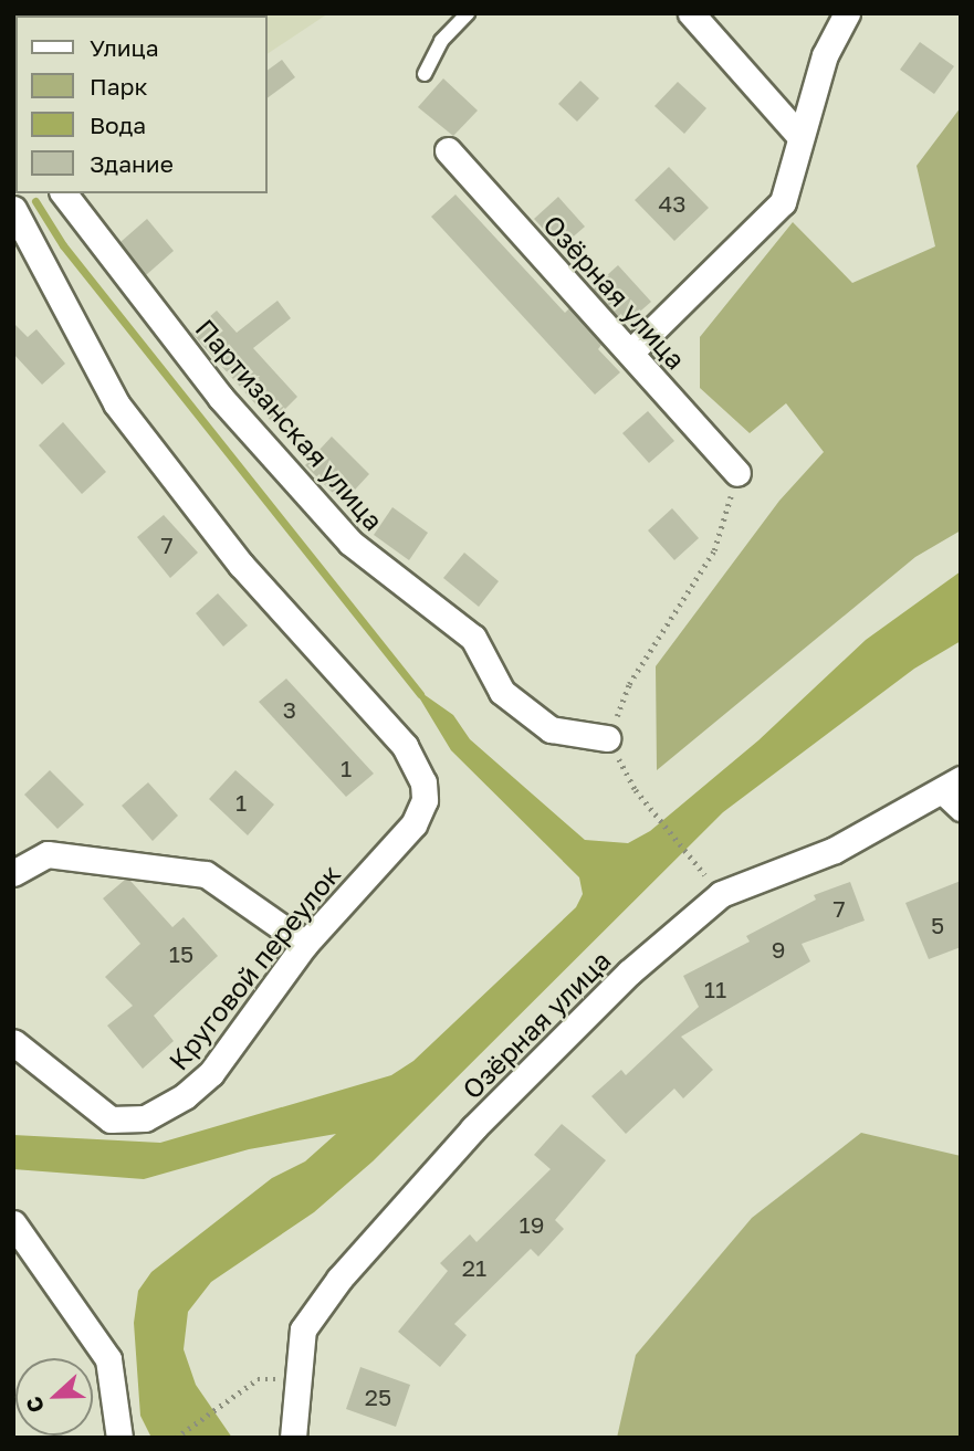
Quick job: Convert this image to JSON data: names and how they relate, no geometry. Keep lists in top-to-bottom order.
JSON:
{
  "streets": {
    "street": ["Озёрная улица", "Партизанская улица", "Круговой переулок"]
  },
  "house_numbers": [
    "43",
    "7",
    "3",
    "1",
    "1",
    "7",
    "5",
    "9",
    "15",
    "11",
    "19",
    "21",
    "25"
  ],
  "legend": [
    "Улица",
    "Парк",
    "Вода",
    "Здание"
  ],
  "north": "left"
}
